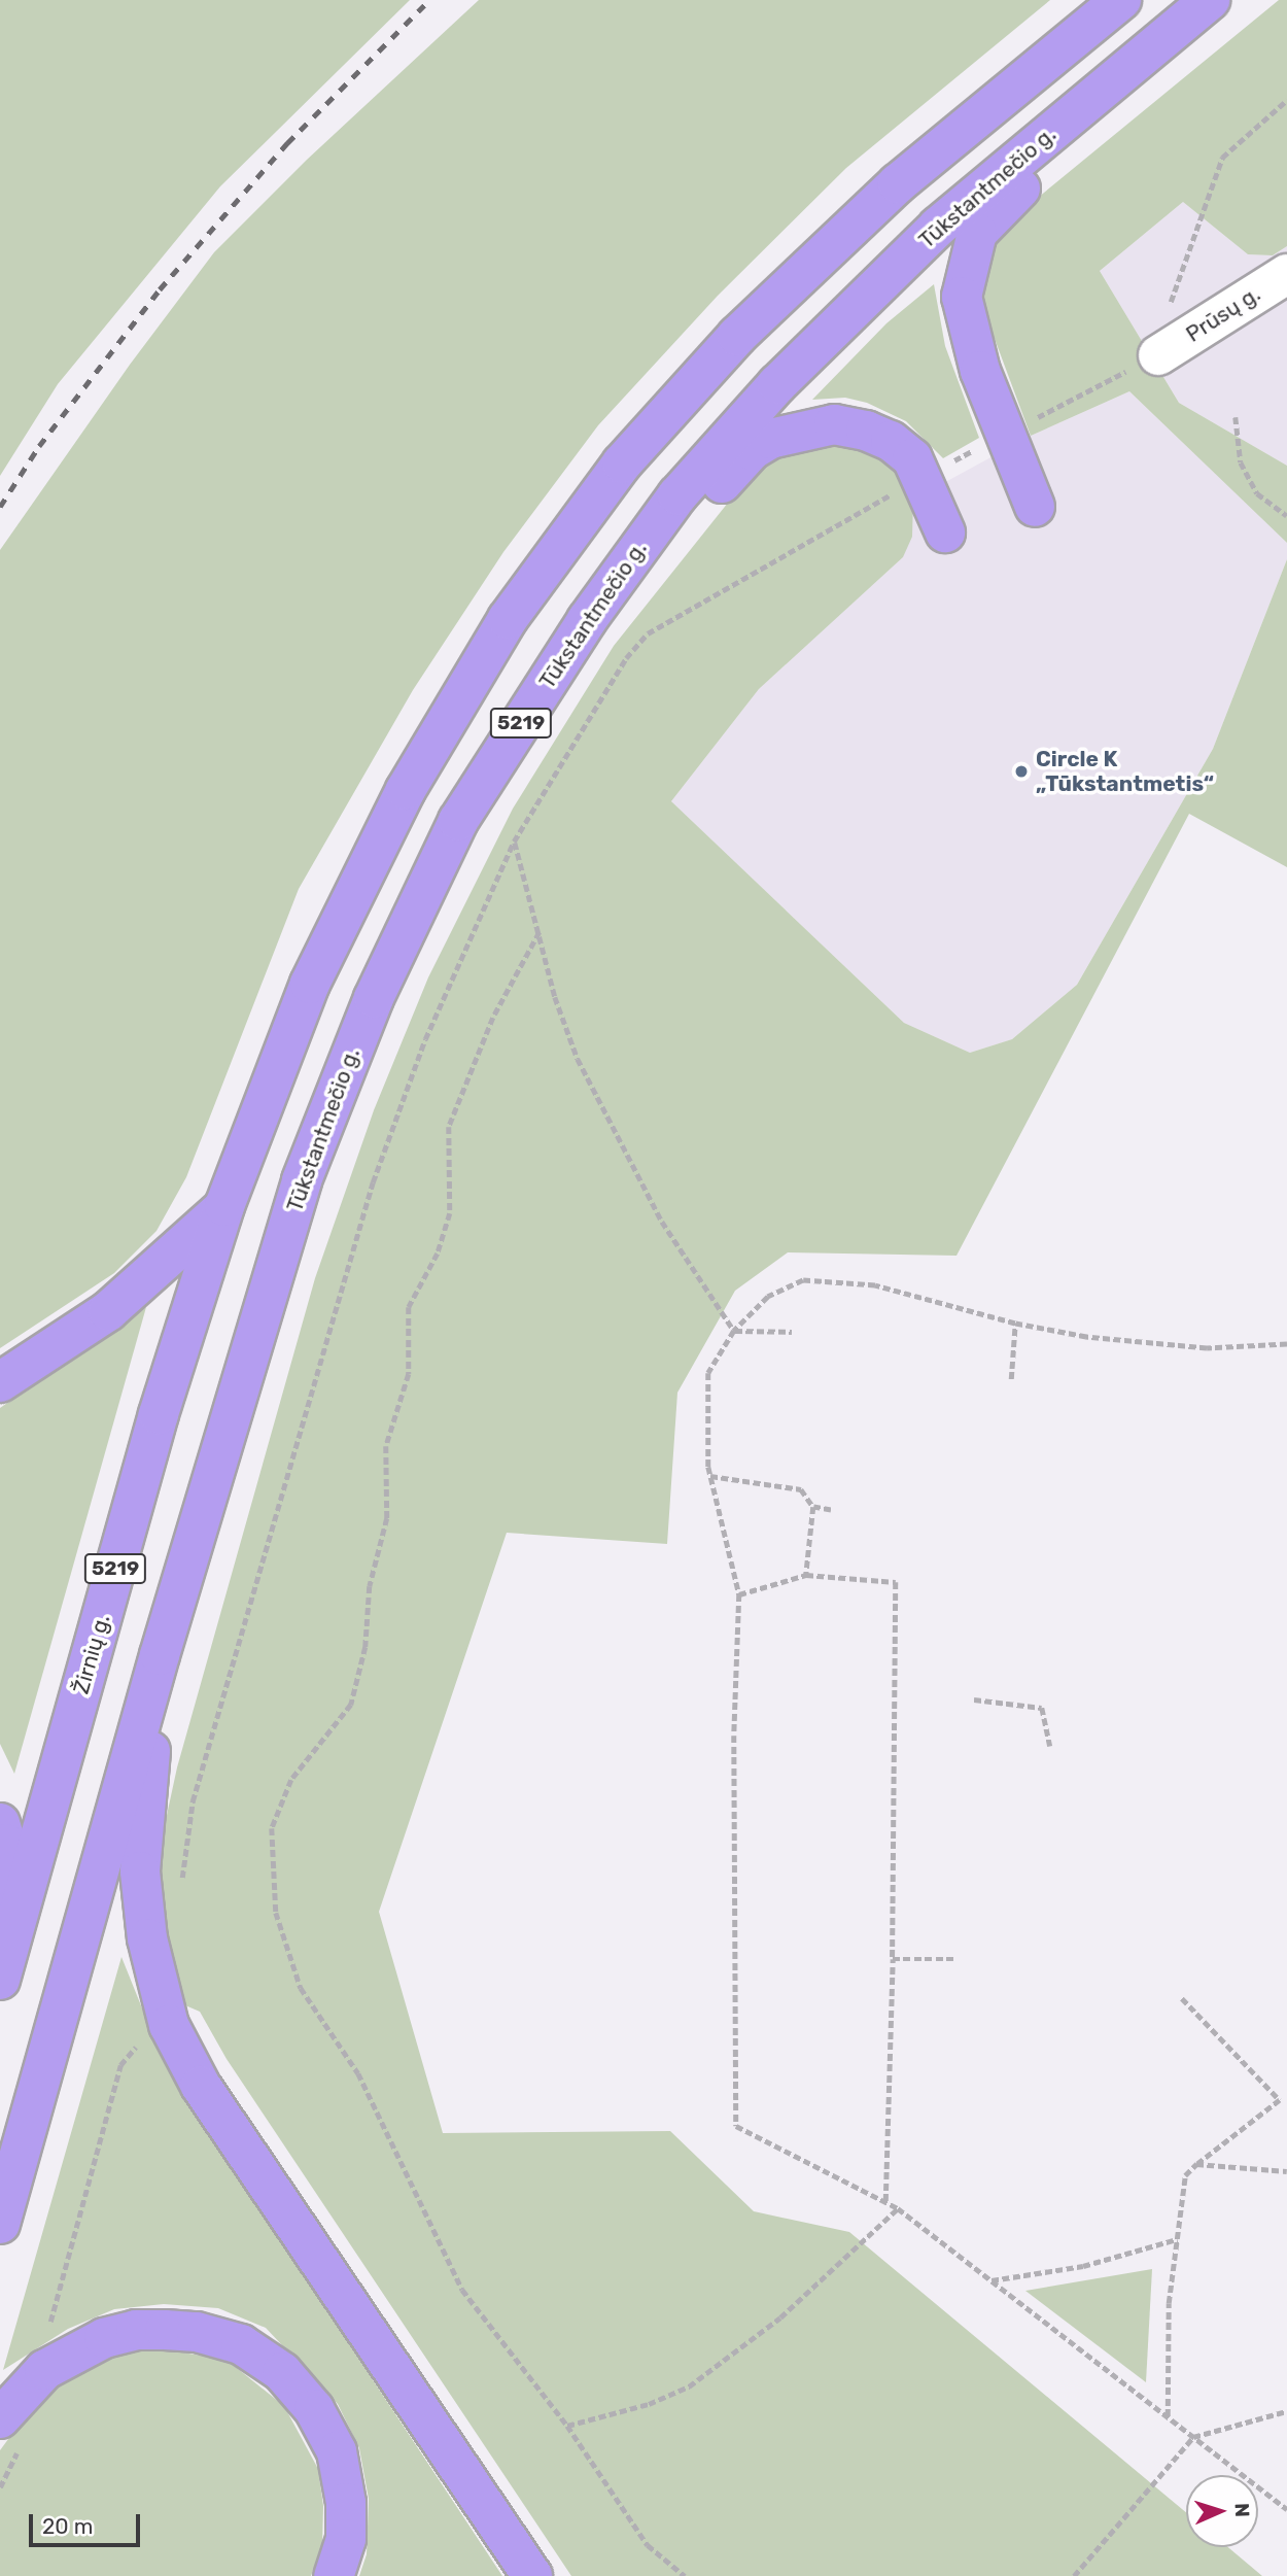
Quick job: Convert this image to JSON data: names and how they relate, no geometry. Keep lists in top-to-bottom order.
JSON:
{
  "streets": {
    "highway": ["Tūkstantmečio g.", "5219", "Žirnių g."],
    "street": ["Prūsų g."]
  },
  "crossings": [
    ["Tūkstantmečio g.", "5219"],
    ["5219", "Žirnių g."]
  ],
  "places": ["Circle K „Tūkstantmetis“"],
  "scale_bar": "20 m",
  "north": "right"
}
